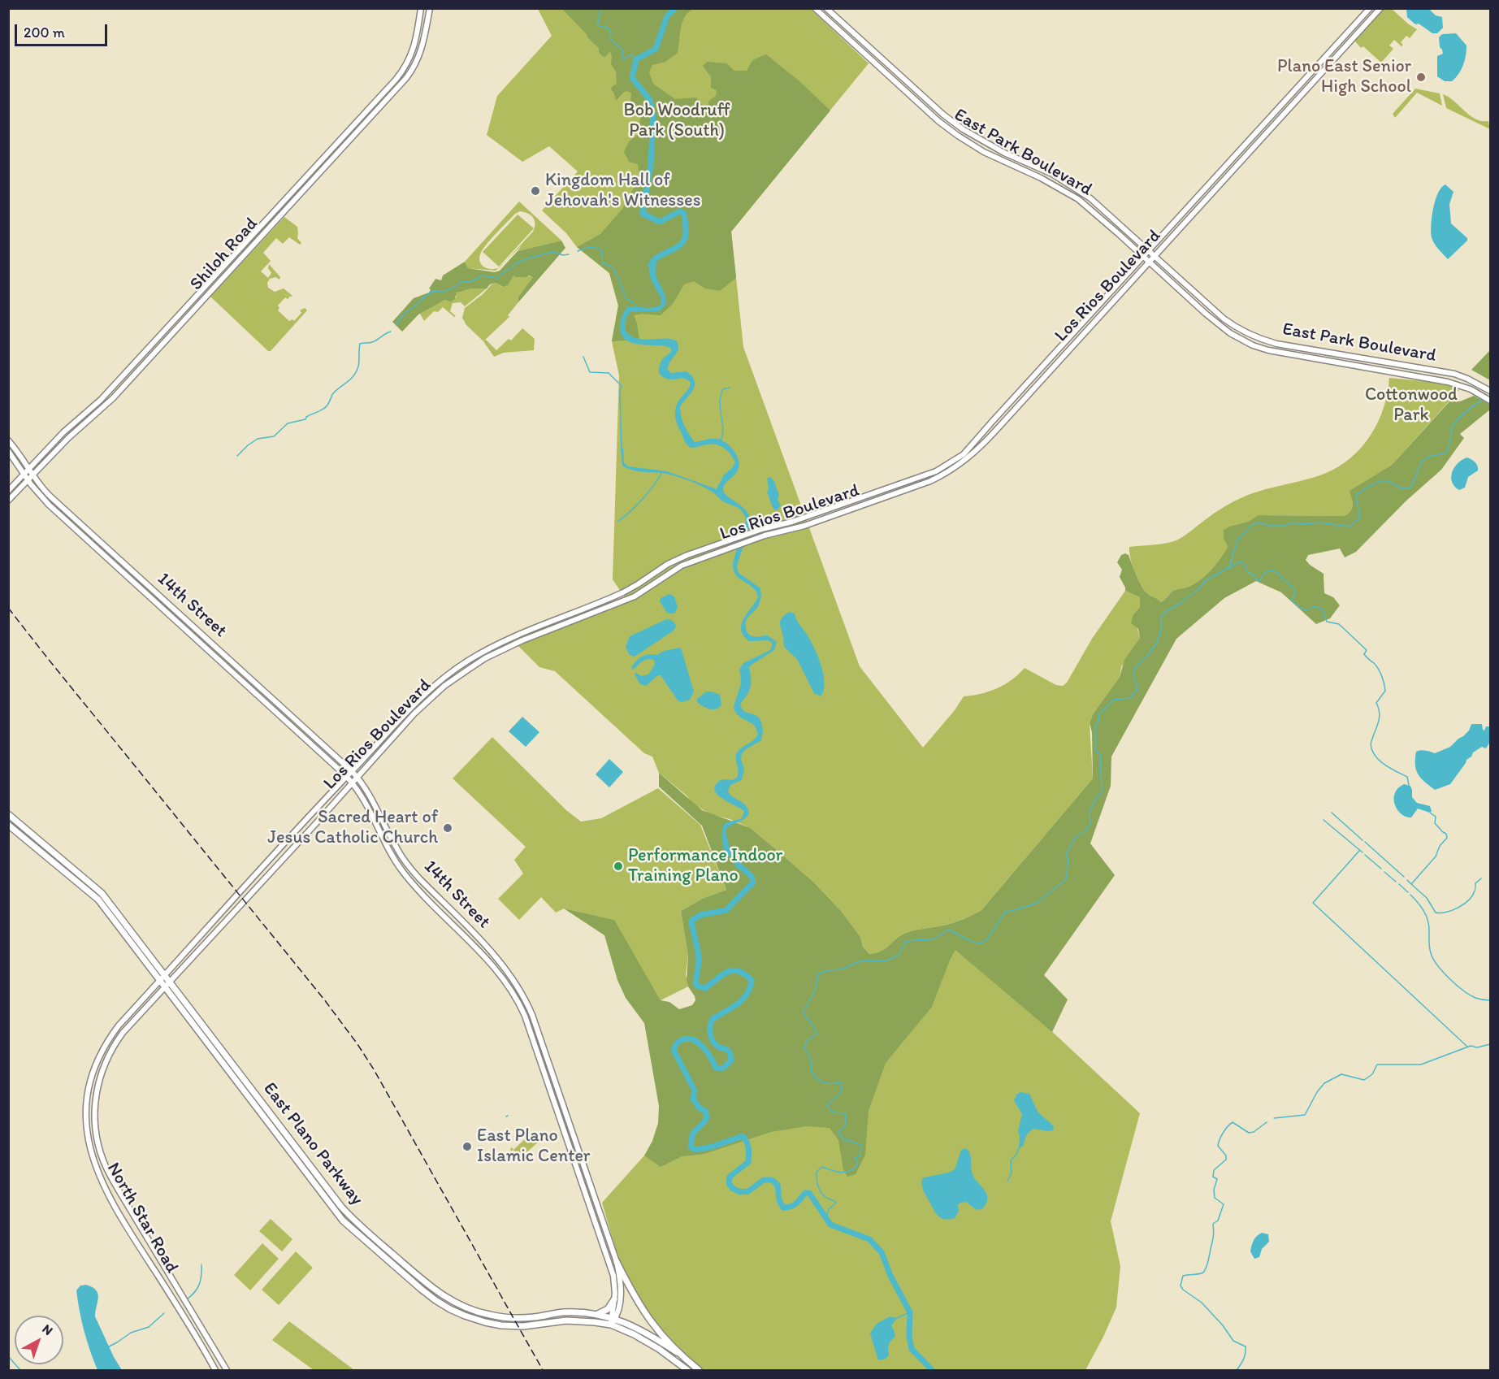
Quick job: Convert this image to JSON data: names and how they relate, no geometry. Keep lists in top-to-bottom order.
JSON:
{
  "streets": {
    "main road": [
      "East Park Boulevard",
      "Shiloh Road",
      "Los Rios Boulevard",
      "14th Street",
      "East Plano Parkway",
      "North Star Road"
    ]
  },
  "crossings": [
    ["East Park Boulevard", "Los Rios Boulevard"],
    ["Shiloh Road", "14th Street"],
    ["Los Rios Boulevard", "14th Street"],
    ["Los Rios Boulevard", "East Plano Parkway"],
    ["Los Rios Boulevard", "North Star Road"],
    ["14th Street", "East Plano Parkway"],
    ["East Plano Parkway", "North Star Road"]
  ],
  "parks": ["Bob Woodruff Park (South)", "Cottonwood Park"],
  "places": [
    "Plano East Senior High School",
    "Kingdom Hall of Jehovah's Witnesses",
    "Sacred Heart of Jesus Catholic Church",
    "Performance Indoor Training Plano",
    "East Plano Islamic Center"
  ],
  "scale_bar": "200 m",
  "north": "top right"
}
